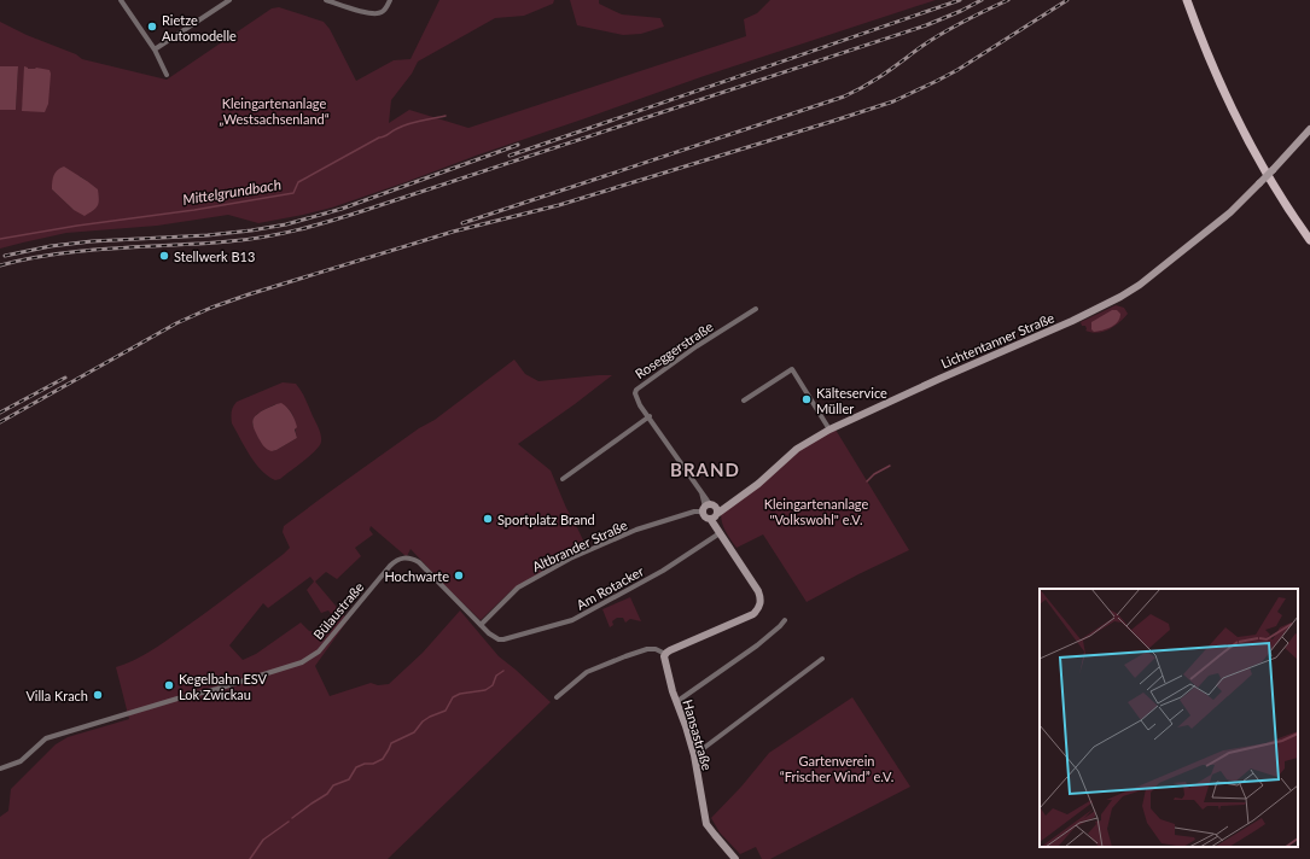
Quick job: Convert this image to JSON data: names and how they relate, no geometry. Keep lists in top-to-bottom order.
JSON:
{
  "streets": {
    "street": [
      "Lichtentanner Straße",
      "Roseggerstraße",
      "Altbrander Straße",
      "Am Rotacker",
      "Bülaustraße",
      "Hansastraße"
    ]
  },
  "crossings": [
    ["Lichtentanner Straße", "Roseggerstraße"],
    ["Lichtentanner Straße", "Altbrander Straße"],
    ["Roseggerstraße", "Altbrander Straße"],
    ["Altbrander Straße", "Bülaustraße"],
    ["Am Rotacker", "Bülaustraße"]
  ],
  "districts": ["BRAND"],
  "water": ["Mittelgrundbach"],
  "parks": ["Kleingartenanlage „Westsachsenland“", "Kleingartenanlage \"Volkswohl\" e.V.", "Gartenverein “Frischer Wind” e.V."],
  "places": [
    "Rietze Automodelle",
    "Stellwerk B13",
    "Kälteservice Müller",
    "Sportplatz Brand",
    "Hochwarte",
    "Kegelbahn ESV Lok Zwickau",
    "Villa Krach"
  ]
}
